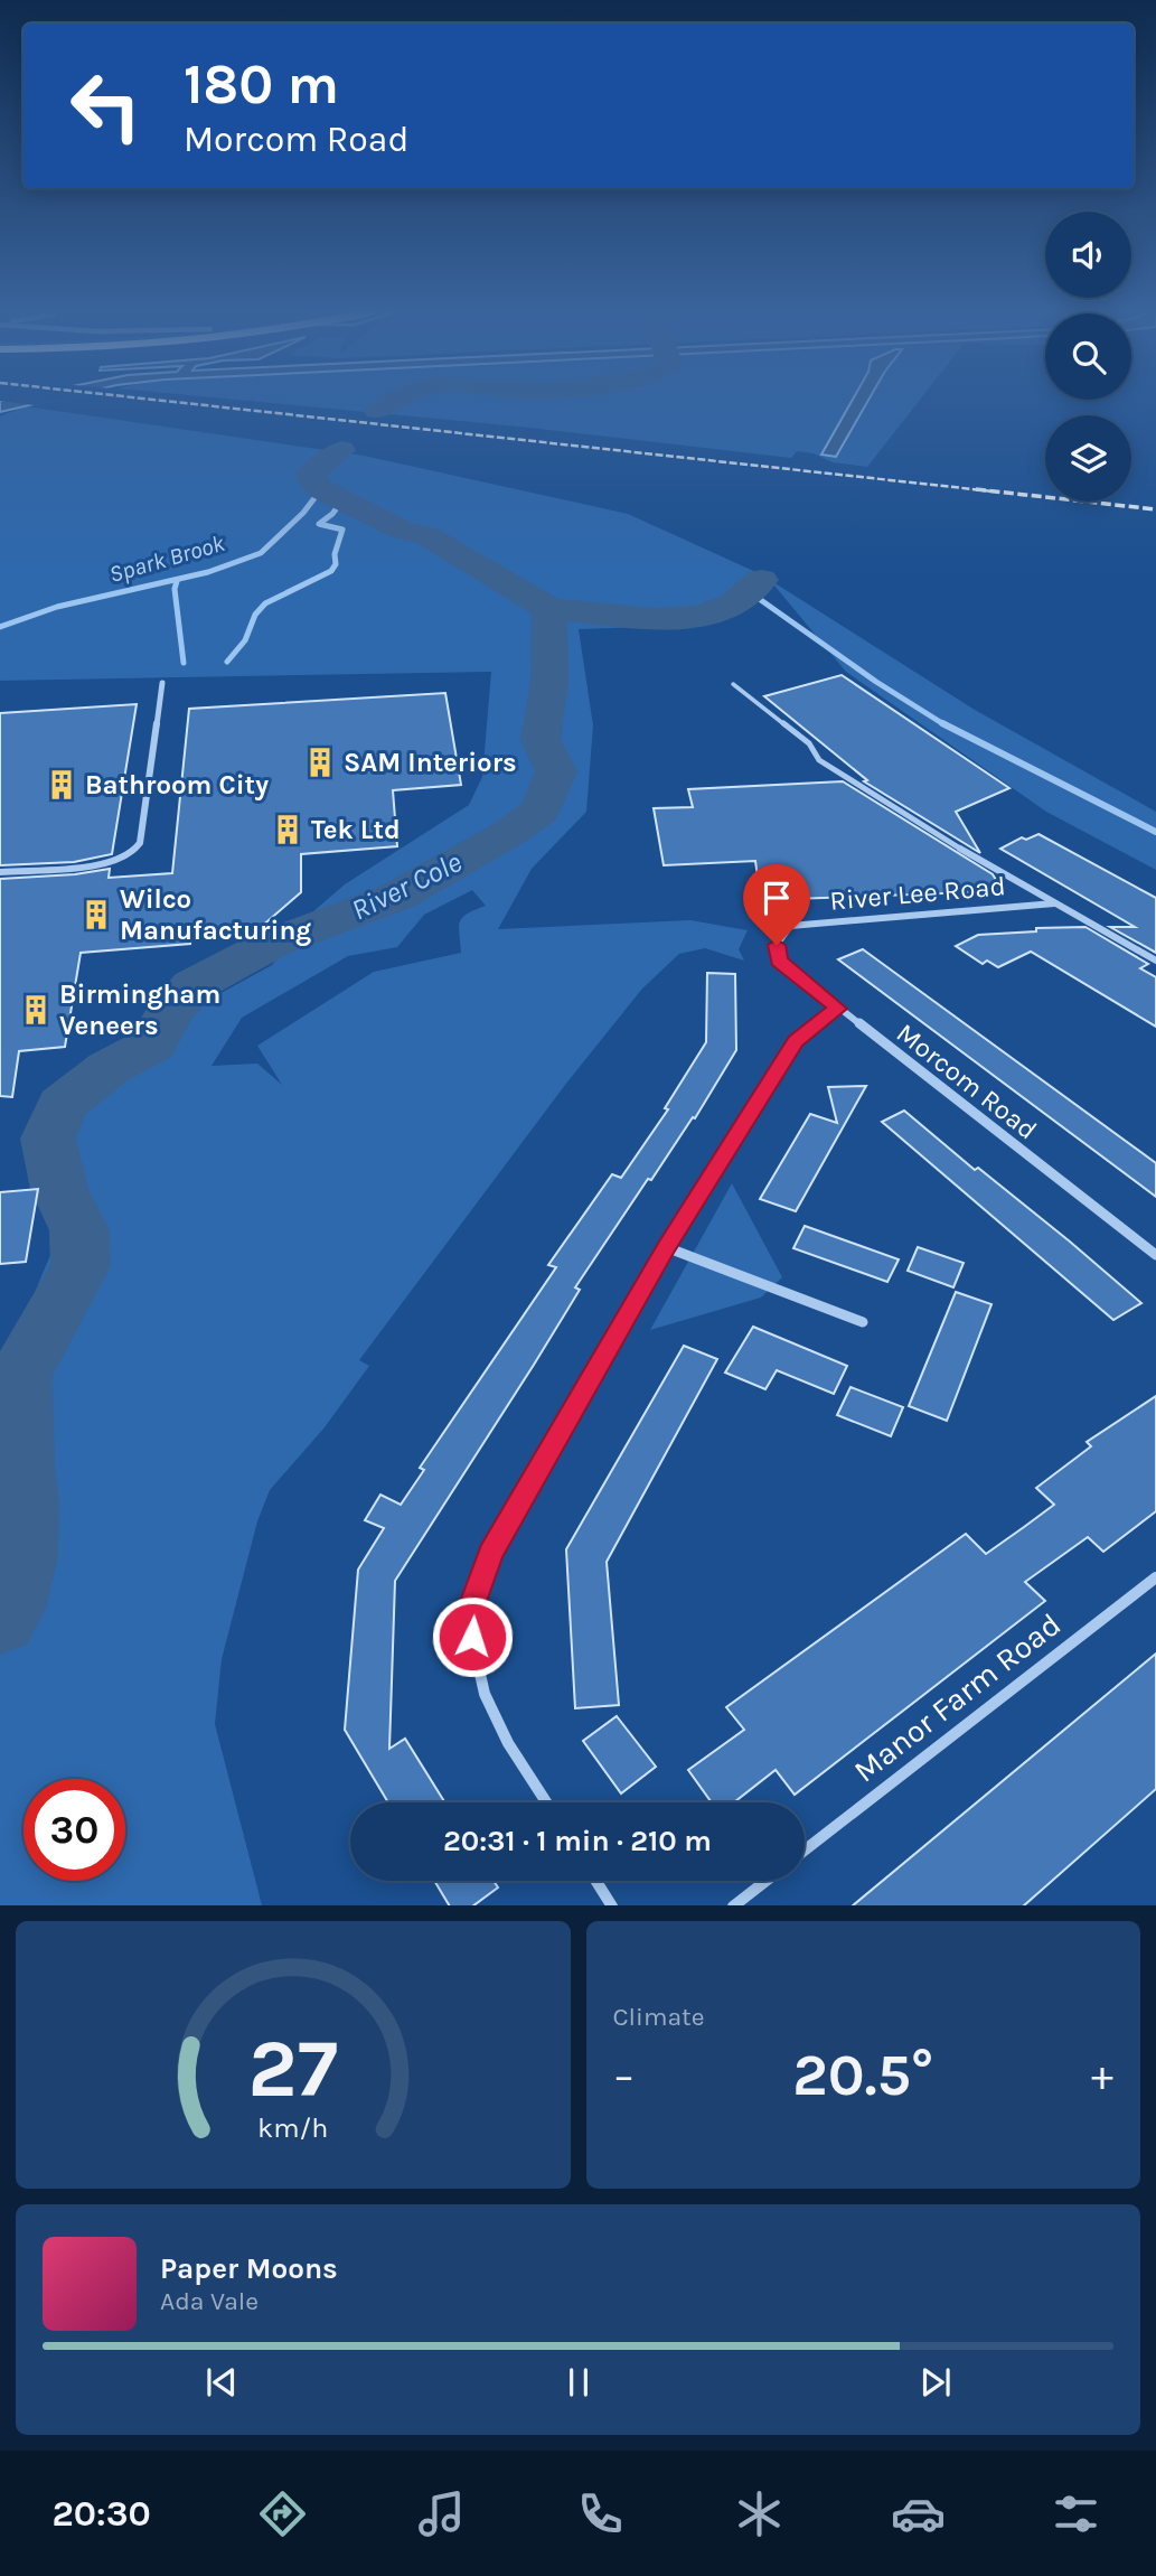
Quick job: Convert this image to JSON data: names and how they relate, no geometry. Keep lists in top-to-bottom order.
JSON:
{
  "streets": {
    "street": ["River Lee Road", "Morcom Road", "Manor Farm Road"]
  },
  "crossings": [
    ["River Lee Road", "Morcom Road"]
  ],
  "water": ["Spark Brook", "River Cole"],
  "places": {
    "building": [
      "SAM Interiors",
      "Bathroom City",
      "Tek Ltd",
      "Wilco Manufacturing",
      "Birmingham Veneers"
    ]
  },
  "page": {
    "turn": ["180 m", "Morcom Road"],
    "limit": "30",
    "trip": "20:31 · 1 min · 210 m",
    "tile": "Climate",
    "heat": ["−", "20.5°", "+"],
    "song": ["Paper Moons", "Ada Vale"],
    "tabs": "20:30",
    "gauge": ["27", "km/h"]
  }
}
